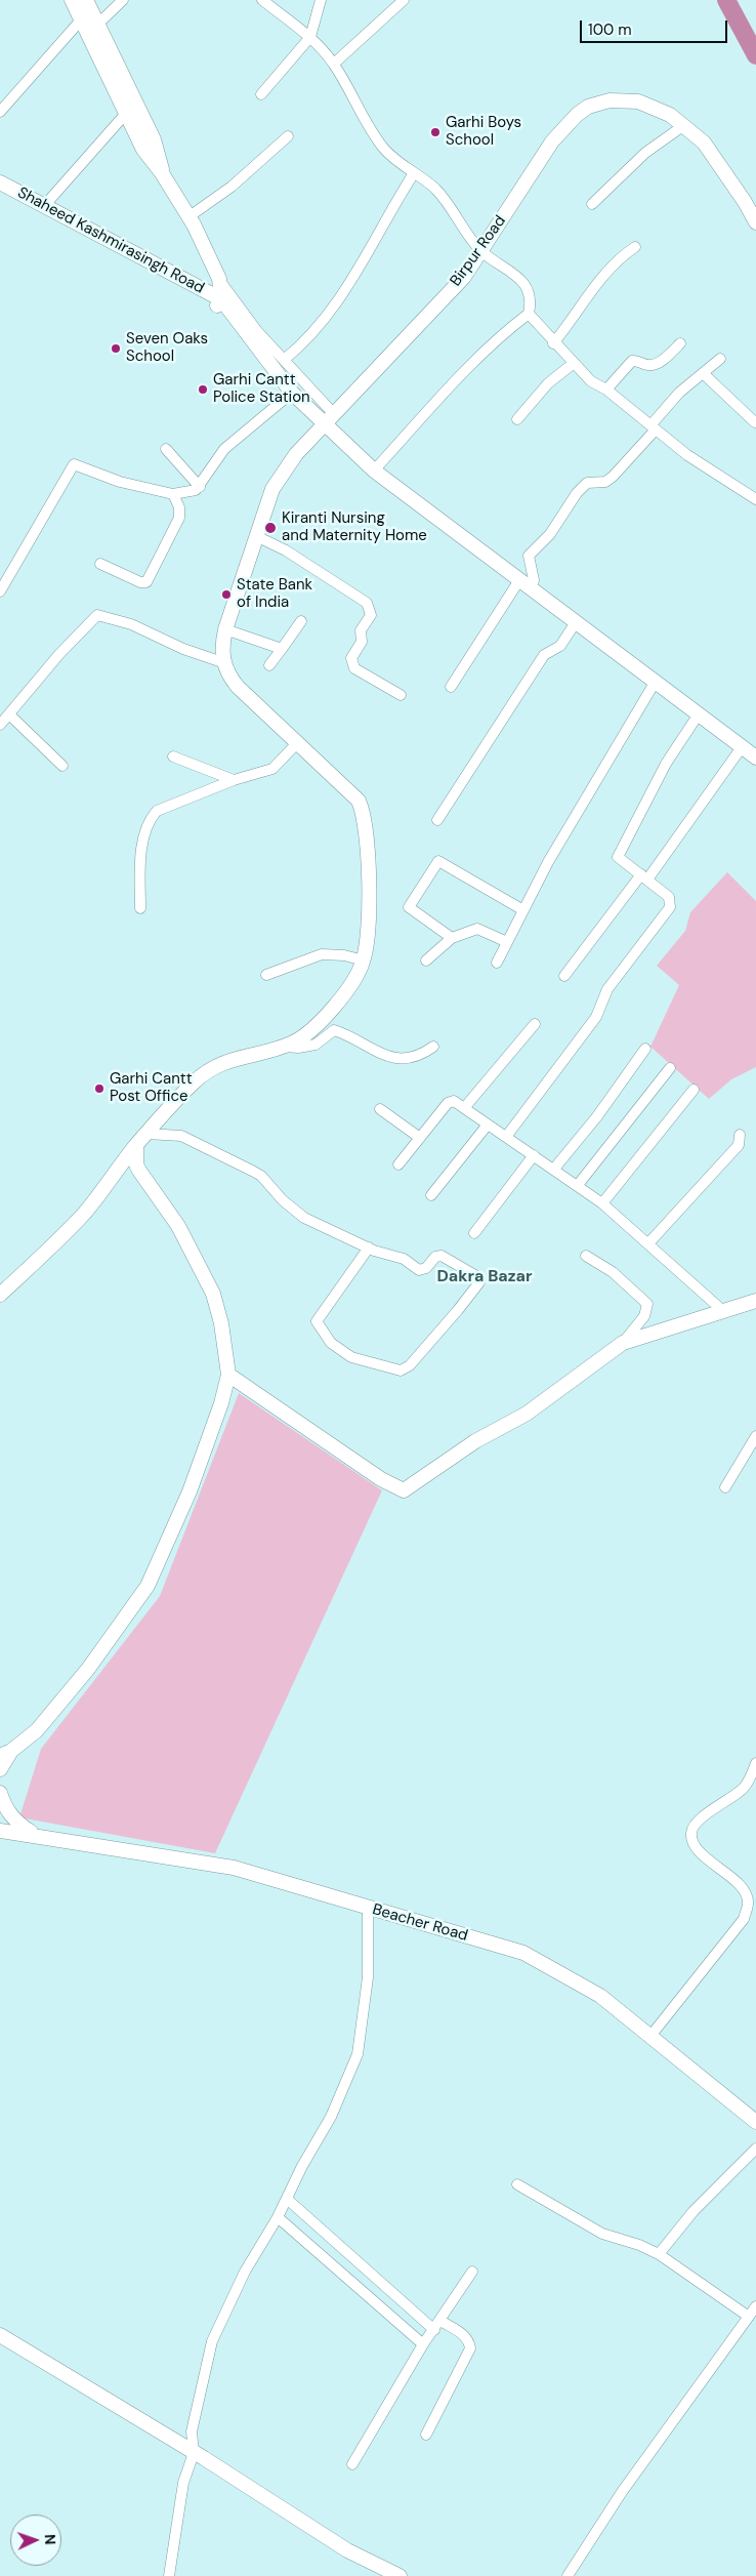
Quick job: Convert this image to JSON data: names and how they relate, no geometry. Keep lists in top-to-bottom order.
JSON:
{
  "streets": {
    "street": ["Shaheed Kashmirasingh Road", "Birpur Road", "Beacher Road"]
  },
  "districts": ["Dakra Bazar"],
  "places": [
    "Garhi Boys School",
    "Seven Oaks School",
    "Garhi Cantt Police Station",
    "Kiranti Nursing and Maternity Home",
    "State Bank of India",
    "Garhi Cantt Post Office"
  ],
  "scale_bar": "100 m",
  "north": "right"
}
